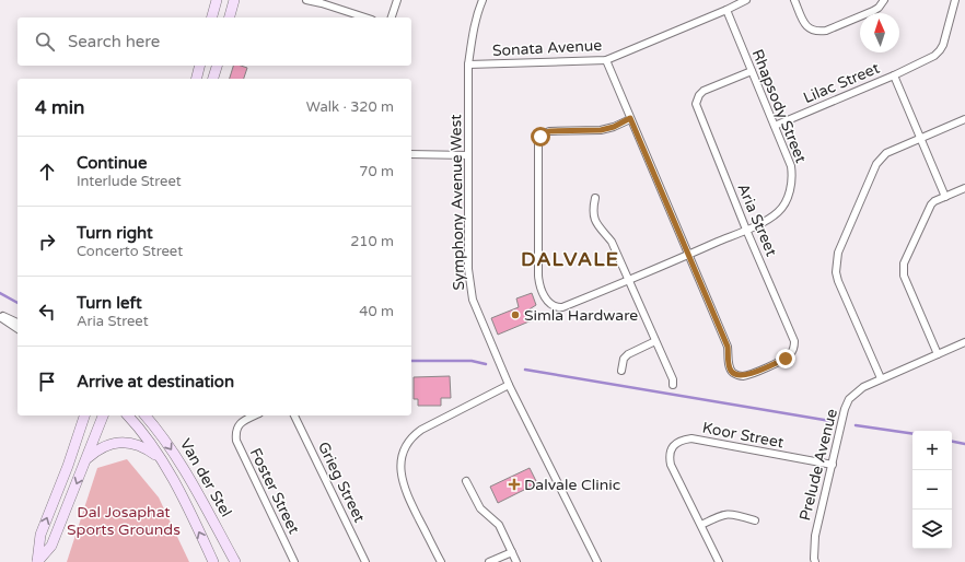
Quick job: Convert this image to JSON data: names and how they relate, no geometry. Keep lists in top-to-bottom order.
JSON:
{
  "streets": {
    "main road": ["Van der Stel"],
    "street": [
      "Sonata Avenue",
      "Lilac Street",
      "Rhapsody Street",
      "Symphony Avenue West",
      "Aria Street",
      "Koor Street",
      "Prelude Avenue",
      "Grieg Street",
      "Foster Street"
    ]
  },
  "crossings": [
    ["Sonata Avenue", "Rhapsody Street"],
    ["Sonata Avenue", "Symphony Avenue West"],
    ["Lilac Street", "Rhapsody Street"],
    ["Rhapsody Street", "Aria Street"],
    ["Koor Street", "Prelude Avenue"]
  ],
  "districts": ["DALVALE"],
  "parks": ["Dal Josaphat Sports Grounds"],
  "places": {
    "other": ["Simla Hardware"],
    "health": ["Dalvale Clinic"]
  },
  "north": "top",
  "page": {
    "search": "Search here",
    "heading": ["4 min", "Walk · 320 m"],
    "list": [
      ["Continue", "Interlude Street", "70 m"],
      ["Turn right", "Concerto Street", "210 m"],
      ["Turn left", "Aria Street", "40 m"],
      "Arrive at destination"
    ],
    "map_buttons": ["+", "−"]
  }
}
